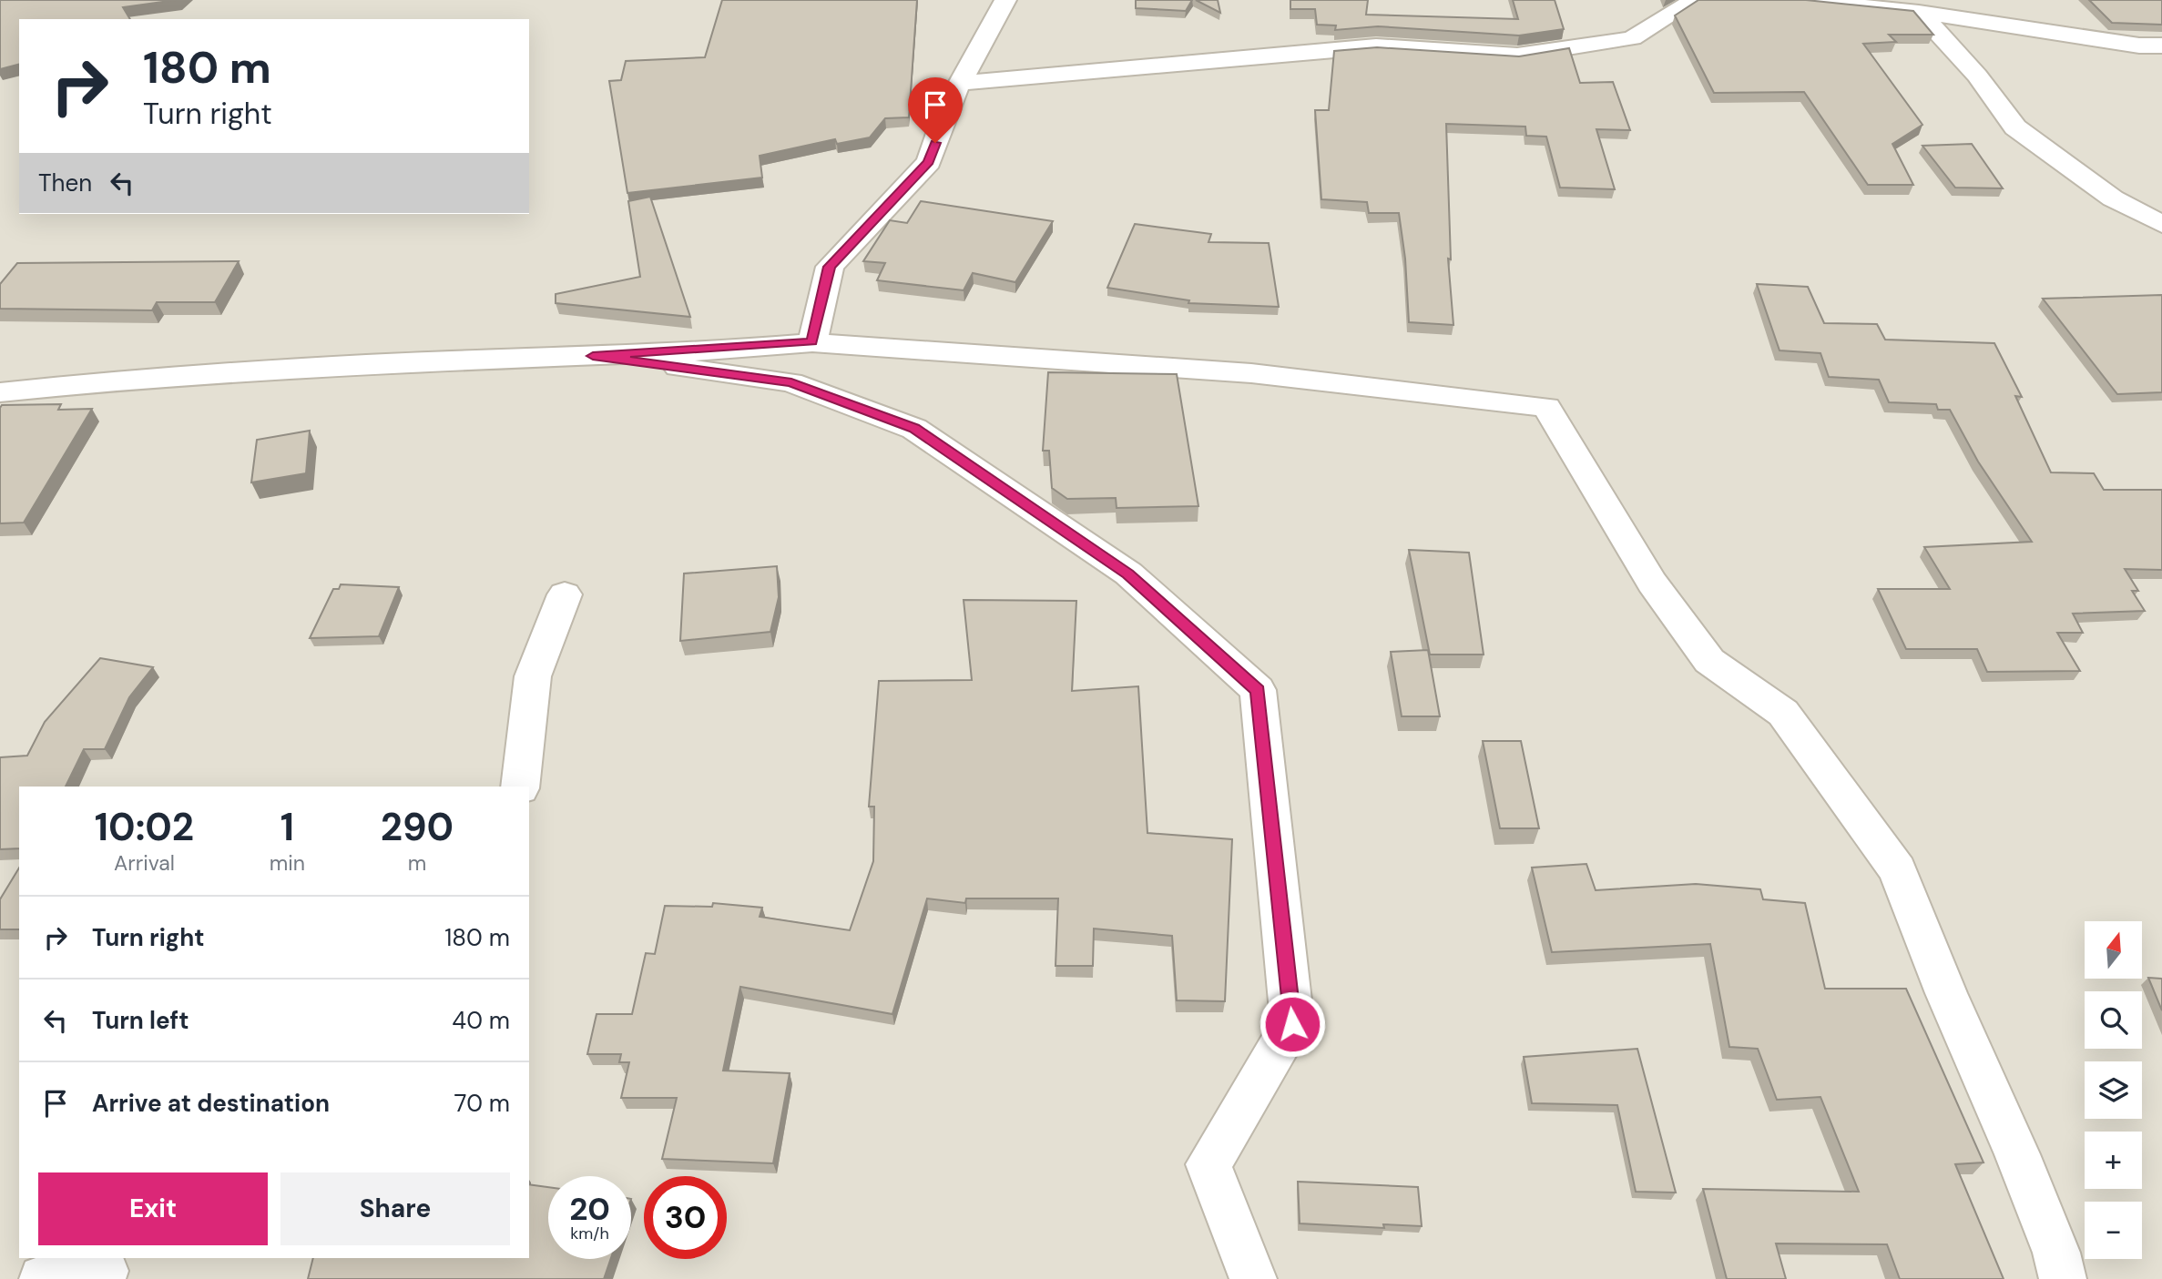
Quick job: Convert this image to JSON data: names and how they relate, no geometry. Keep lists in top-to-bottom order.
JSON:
{
  "north": "top",
  "page": {
    "turn": ["180 m", "Turn right"],
    "then": "Then",
    "eta": [
      "10:02",
      "Arrival",
      "1",
      "min",
      "290",
      "m"
    ],
    "list": [
      {
        "name": "Turn right",
        "value": "180 m"
      },
      {
        "name": "Turn left",
        "value": "40 m"
      },
      {
        "name": "Arrive at destination",
        "value": "70 m"
      }
    ],
    "map_buttons": ["+", "−"],
    "buttons": ["Exit", "Share"],
    "speed": "20 km/h",
    "limit": "30"
  }
}
